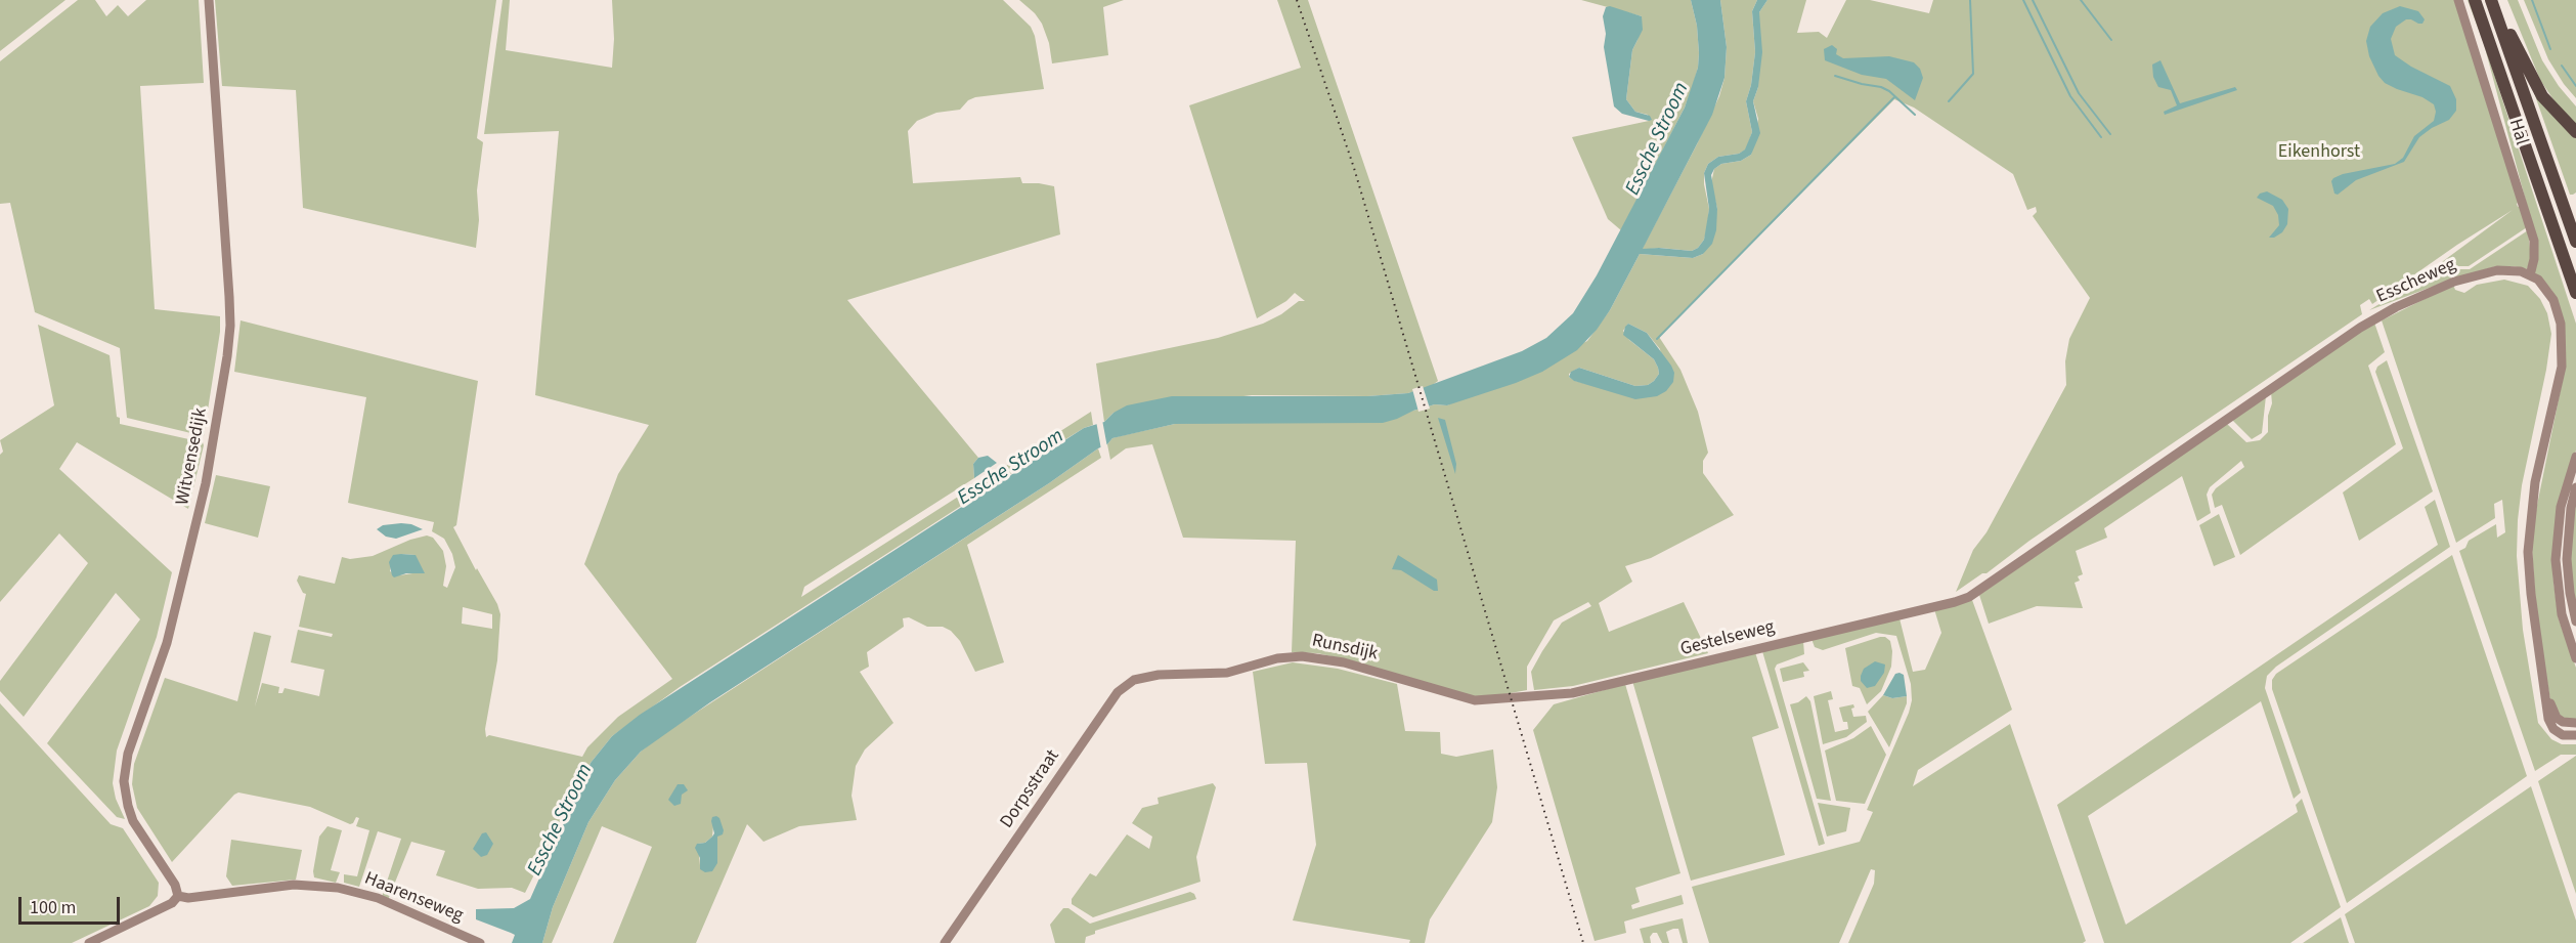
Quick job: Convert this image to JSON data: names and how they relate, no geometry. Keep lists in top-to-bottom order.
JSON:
{
  "streets": {
    "street": [
      "Hal",
      "Esscheweg",
      "Witvensedijk",
      "Gestelseweg",
      "Runsdijk",
      "Dorpsstraat",
      "Haarenseweg"
    ]
  },
  "crossings": [
    ["Hal", "Esscheweg"],
    ["Esscheweg", "Gestelseweg"],
    ["Witvensedijk", "Haarenseweg"],
    ["Gestelseweg", "Runsdijk"],
    ["Runsdijk", "Dorpsstraat"]
  ],
  "water": ["Essche Stroom"],
  "parks": ["Eikenhorst"],
  "scale_bar": "100 m"
}
